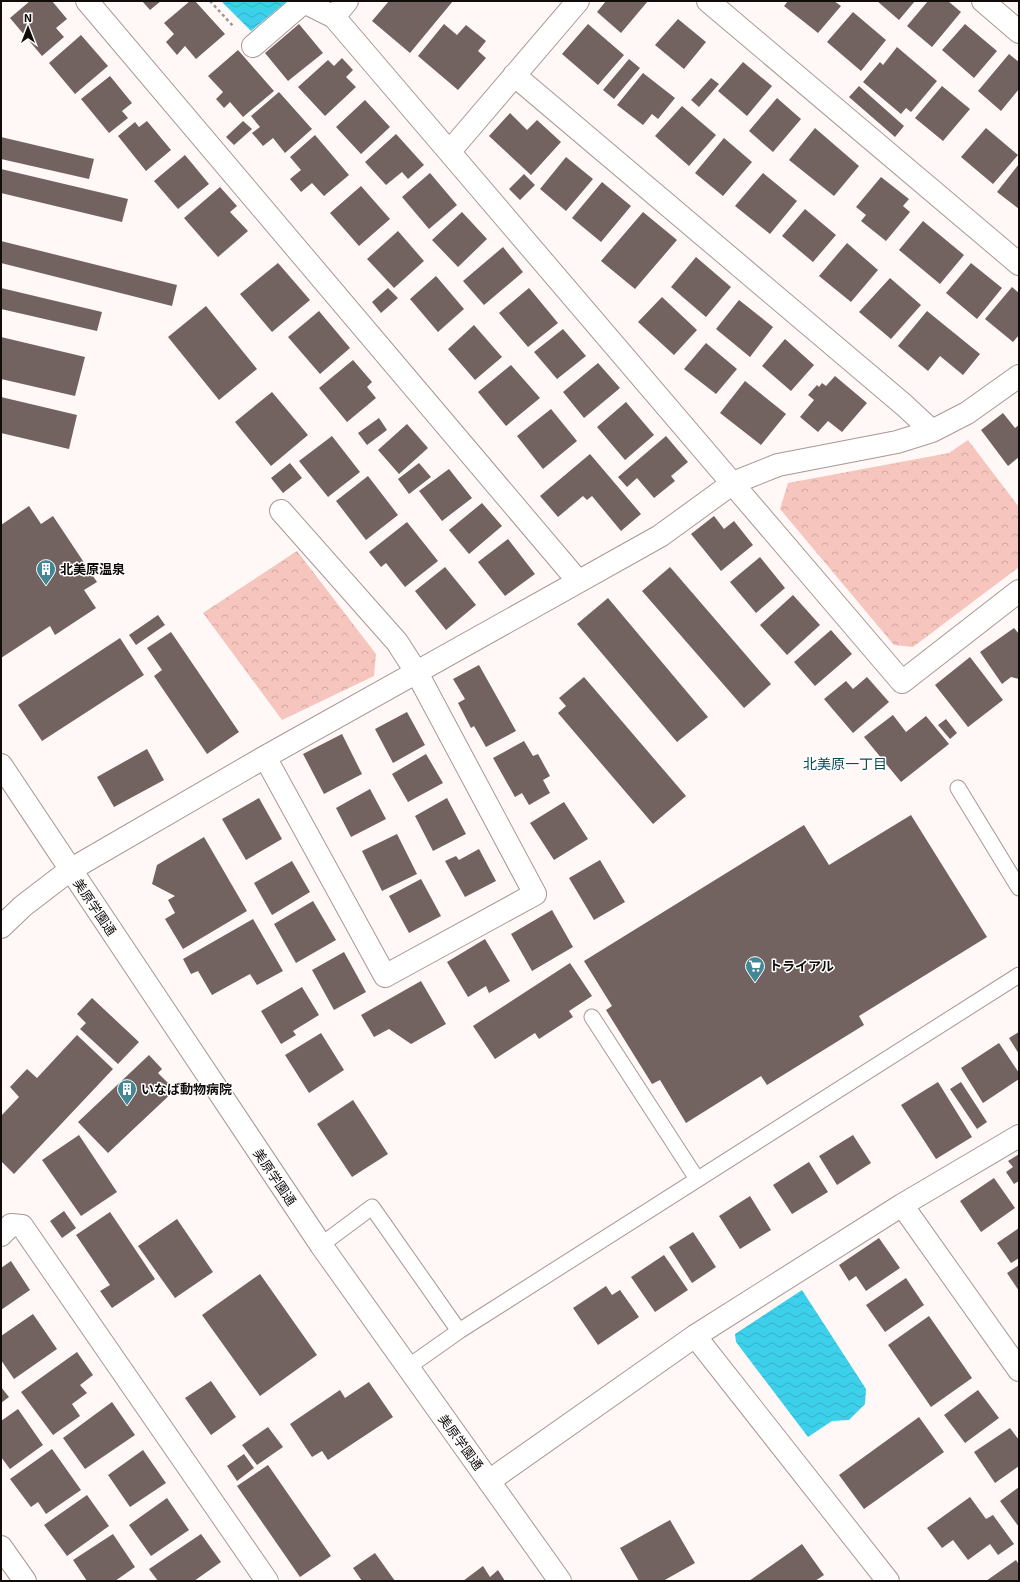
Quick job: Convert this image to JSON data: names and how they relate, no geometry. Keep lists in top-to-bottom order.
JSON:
{
  "streets": {
    "street": ["美原学園通"]
  },
  "districts": ["北美原一丁目"],
  "places": {
    "building": ["北美原温泉", "いなば動物病院"],
    "supermarket": ["トライアル"]
  },
  "north": "top"
}
